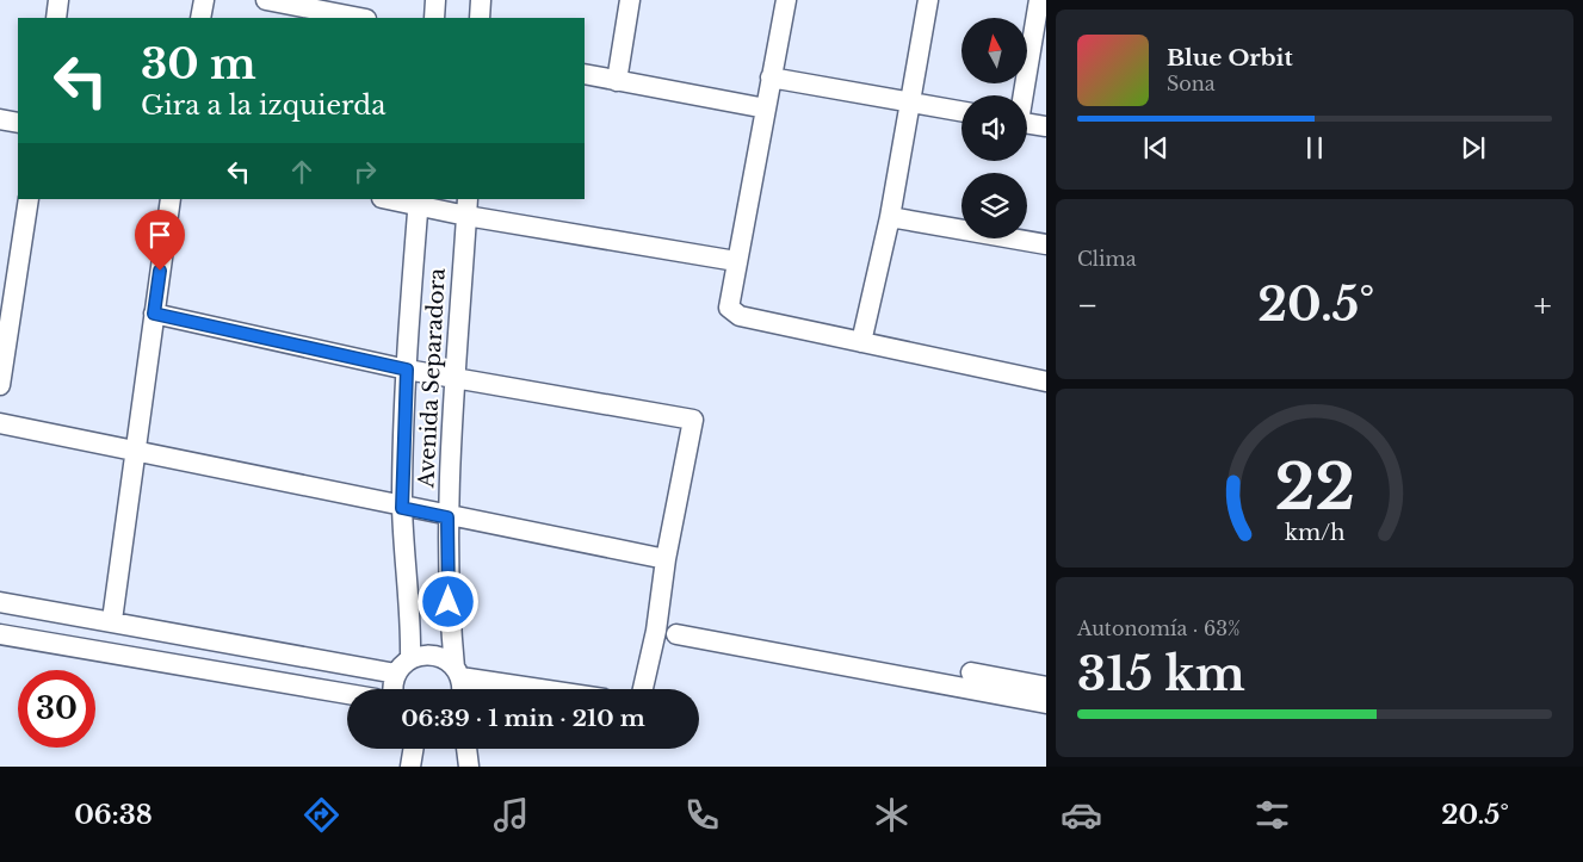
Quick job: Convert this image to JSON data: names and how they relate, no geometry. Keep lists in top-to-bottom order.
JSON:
{
  "streets": {
    "street": ["Avenida Separadora"]
  },
  "north": "top",
  "page": {
    "turn": ["30 m", "Gira a la izquierda"],
    "song": ["Blue Orbit", "Sona"],
    "tile": [
      "Clima",
      ["Autonomía · 63%", "315 km"]
    ],
    "heat": ["−", "20.5°", "+"],
    "limit": "30",
    "trip": "06:39 · 1 min · 210 m",
    "tabs": ["06:38", "20.5°"],
    "gauge": ["22", "km/h"]
  }
}
